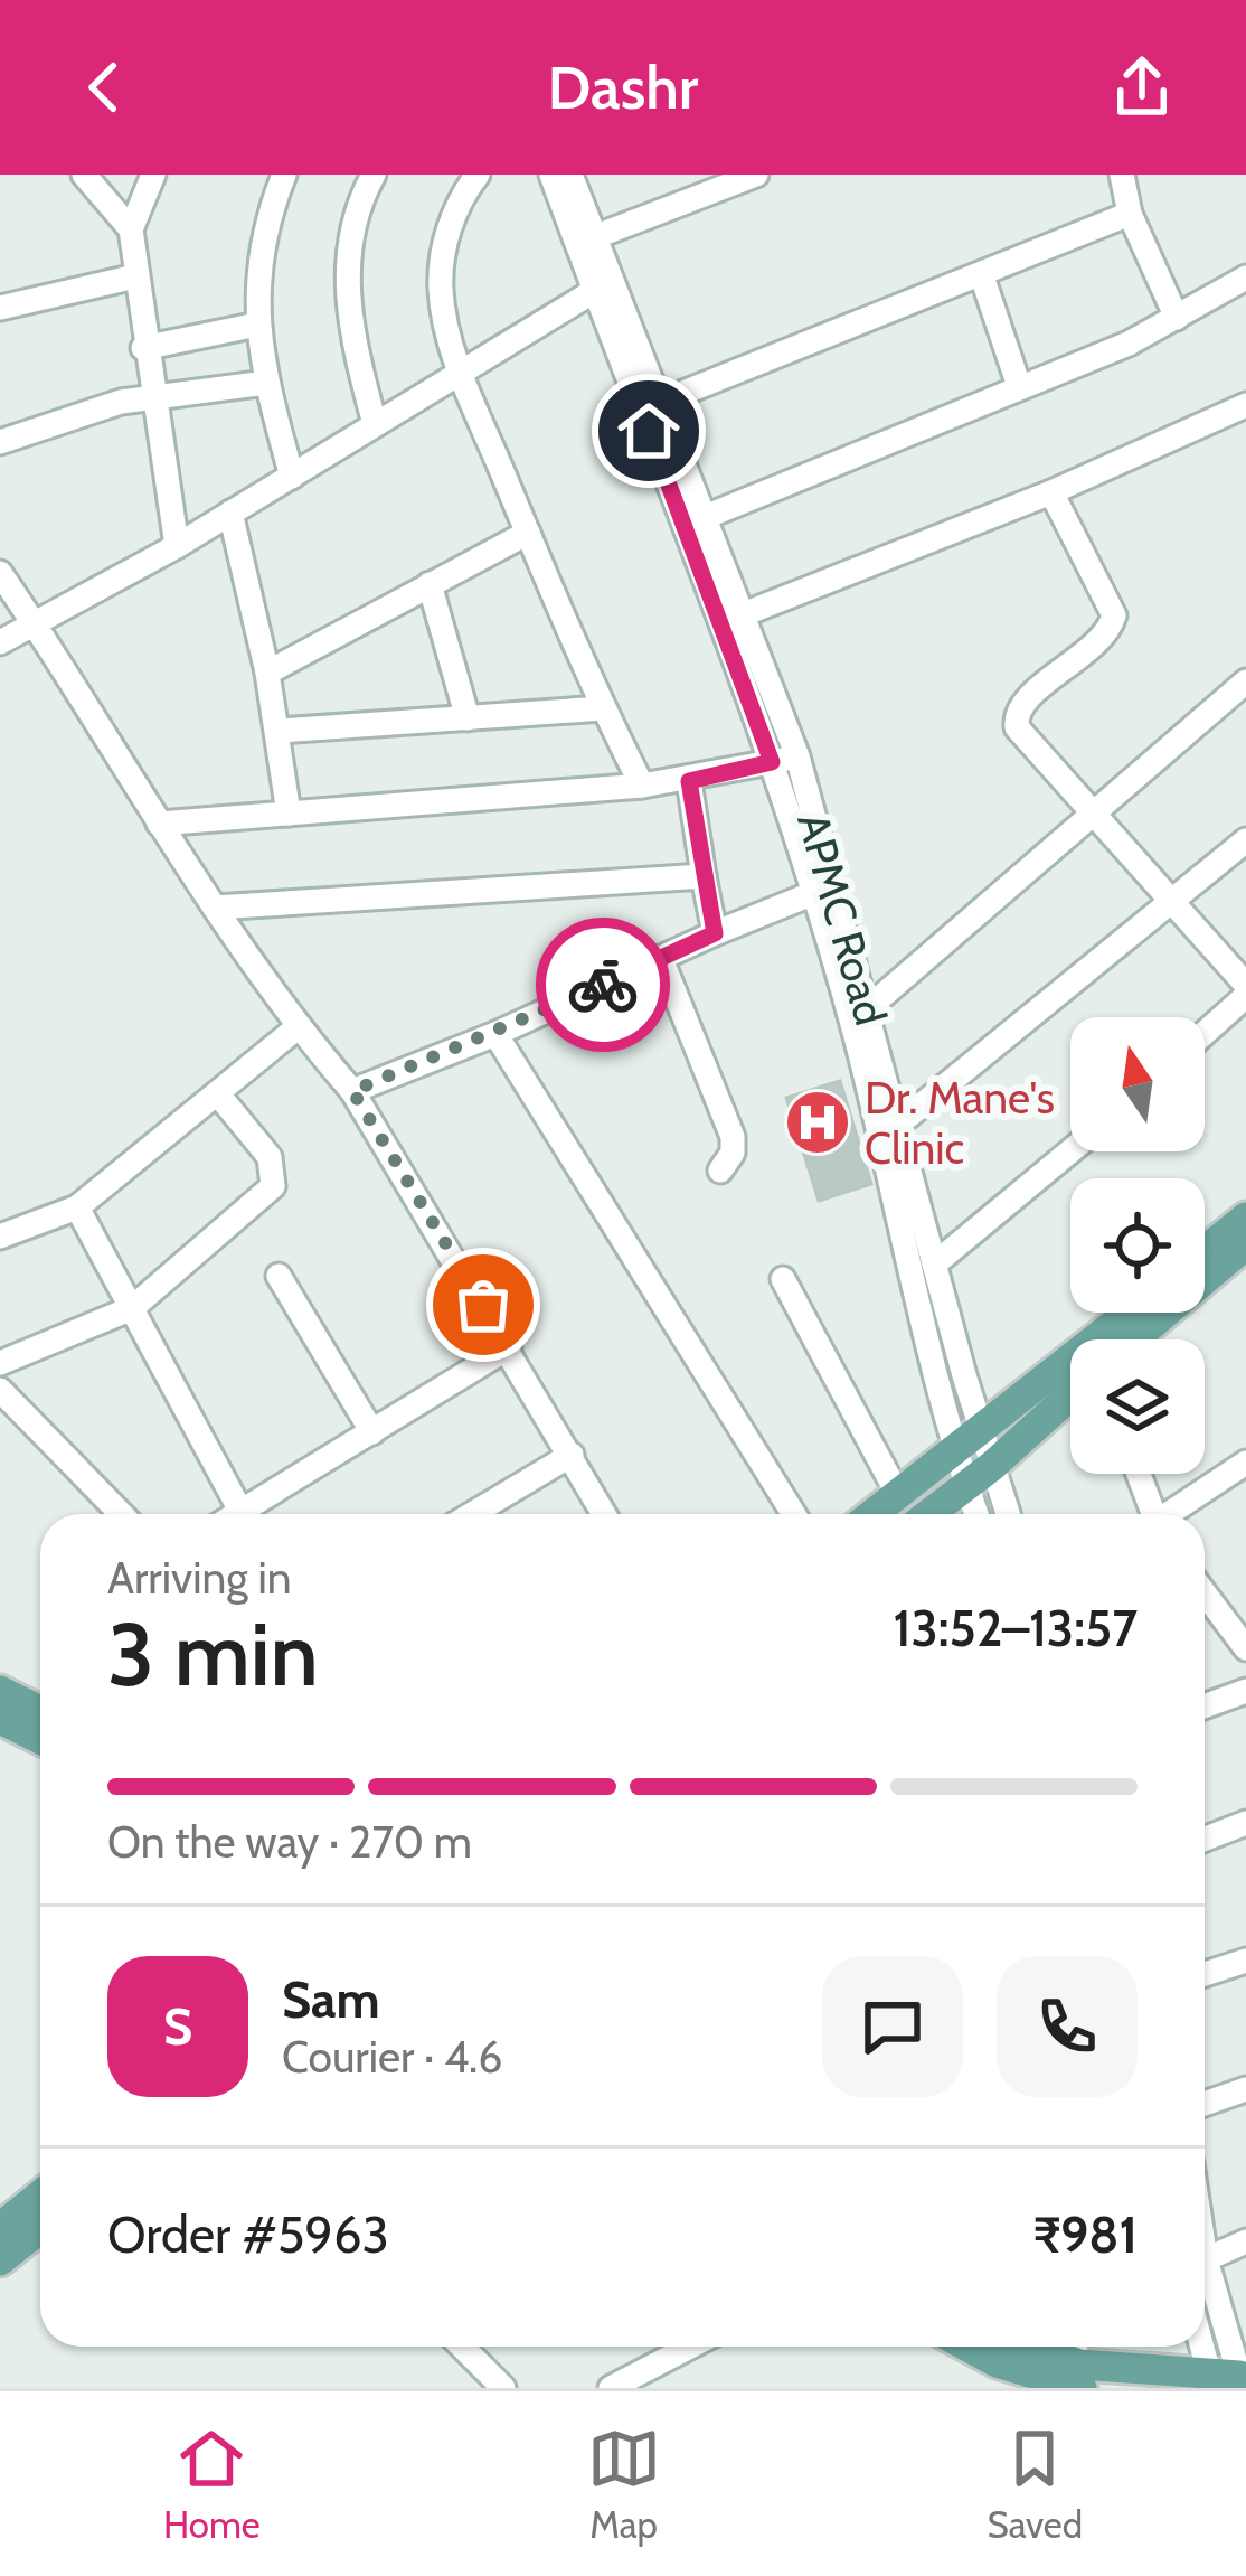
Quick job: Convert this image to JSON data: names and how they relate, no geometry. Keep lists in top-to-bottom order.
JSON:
{
  "streets": {
    "street": ["APMC Road"]
  },
  "places": {
    "hospital": ["Dr. Mane's Clinic"]
  },
  "north": "top",
  "page": {
    "header": "Dashr",
    "heading": ["3 min", "Arriving in", "13:52–13:57"],
    "panel": [
      "Sam",
      "Courier · 4.6",
      "Order #5963",
      "₹981"
    ],
    "bar": "On the way · 270 m",
    "round": "S",
    "tabs": ["Home", "Map", "Saved"]
  }
}
